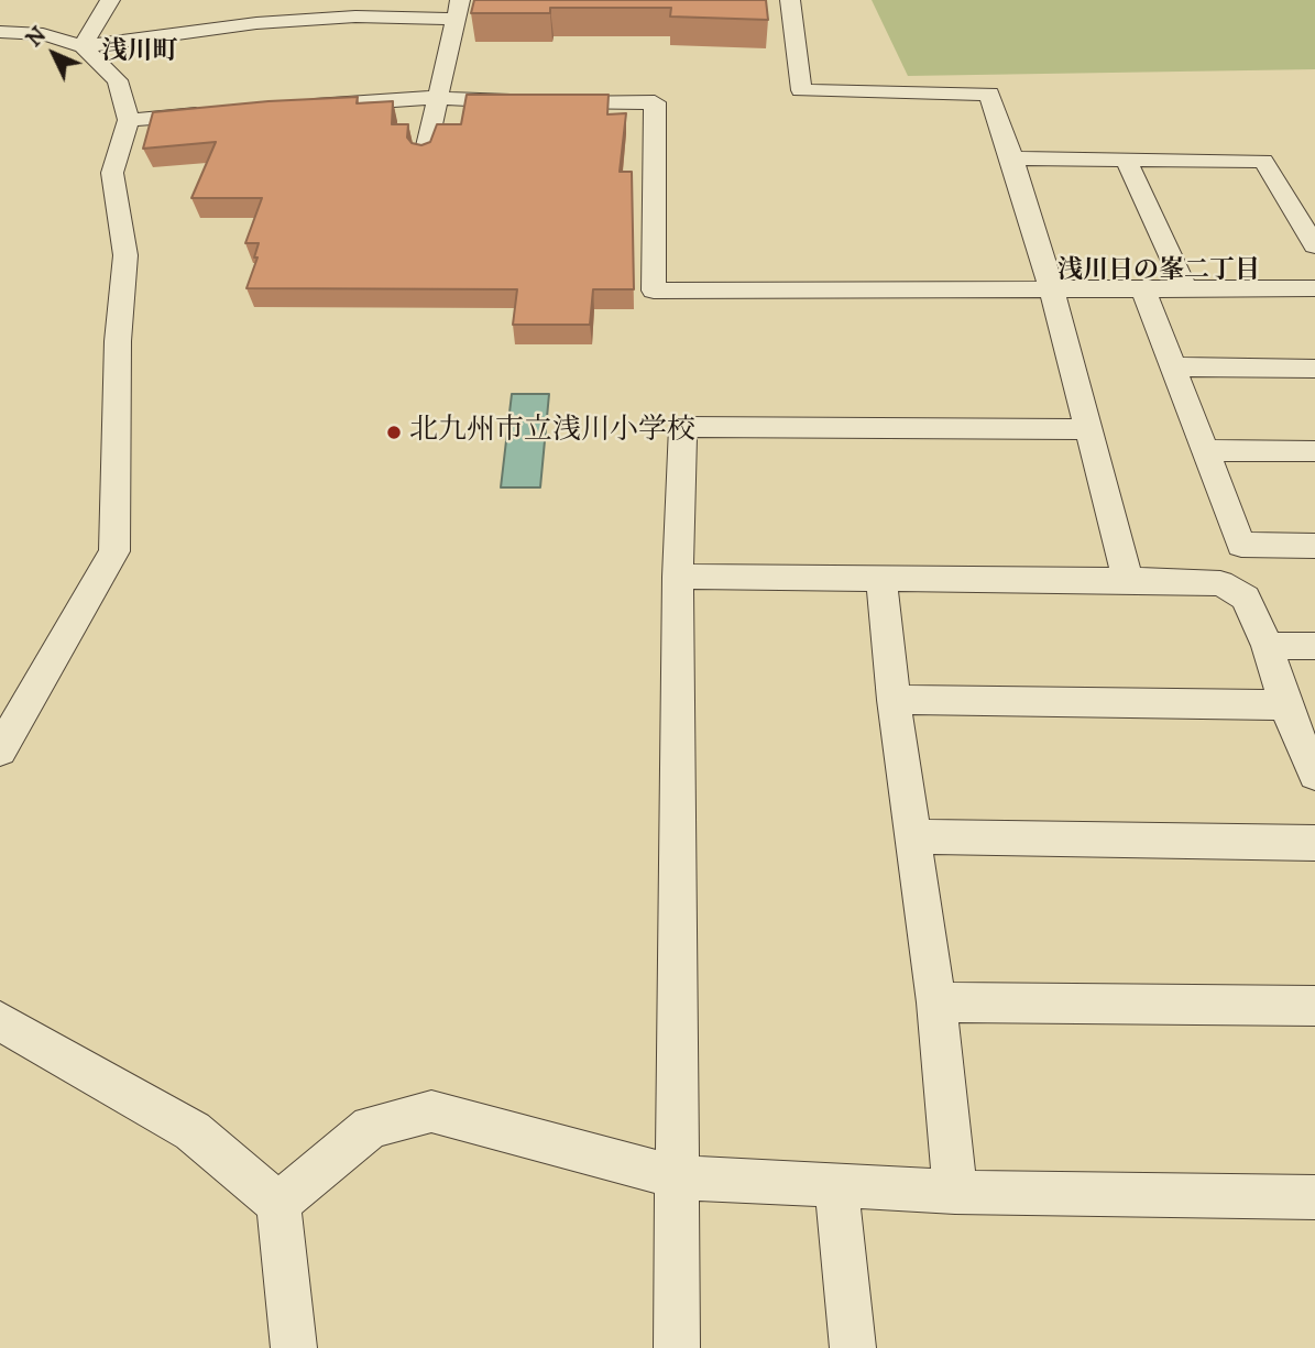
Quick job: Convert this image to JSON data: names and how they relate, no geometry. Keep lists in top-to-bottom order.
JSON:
{
  "districts": ["浅川町", "浅川日の峯二丁目"],
  "places": ["北九州市立浅川小学校"],
  "north": "top left"
}
